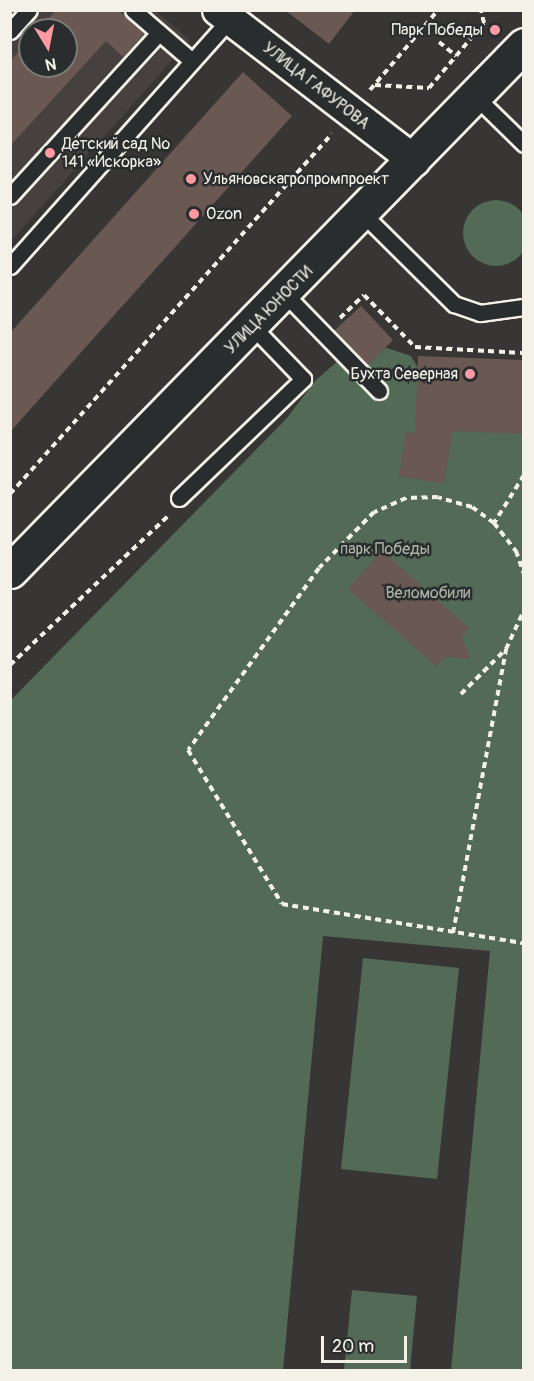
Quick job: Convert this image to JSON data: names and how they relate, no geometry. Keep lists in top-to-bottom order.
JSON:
{
  "streets": {
    "main road": ["УЛИЦА ЮНОСТИ"],
    "street": ["УЛИЦА ГАФУРОВА"]
  },
  "crossings": [
    ["УЛИЦА ГАФУРОВА", "УЛИЦА ЮНОСТИ"]
  ],
  "parks": ["парк Победы", "Веломобили"],
  "places": [
    "Парк Победы",
    "Детский сад № 141 «Искорка»",
    "Ульяновскагропромпроект",
    "Ozon",
    "Бухта Северная"
  ],
  "scale_bar": "20 m",
  "north": "bottom"
}
